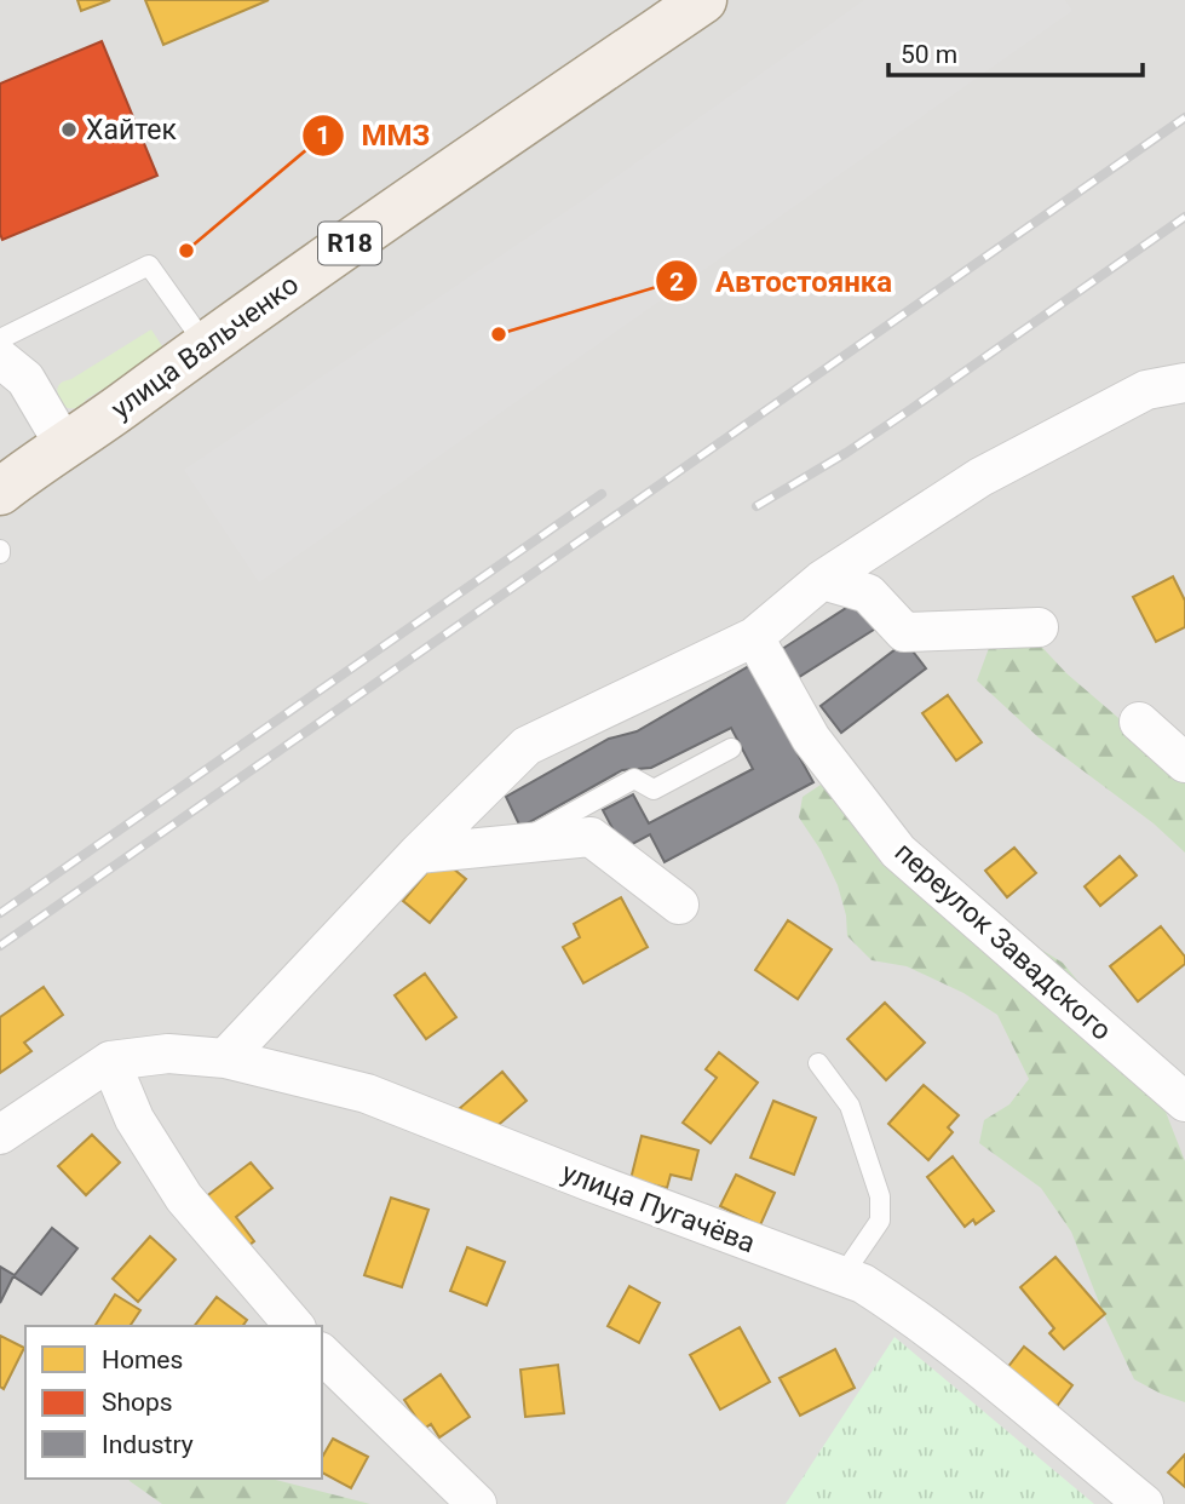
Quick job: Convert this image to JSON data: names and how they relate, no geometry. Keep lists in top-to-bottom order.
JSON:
{
  "streets": {
    "main road": ["R18", "улица Вальченко"],
    "street": ["переулок Завадского", "улица Пугачёва"]
  },
  "places": ["Хайтек", "ММЗ", "Автостоянка"],
  "legend": ["Homes", "Shops", "Industry"],
  "scale_bar": "50 m"
}
